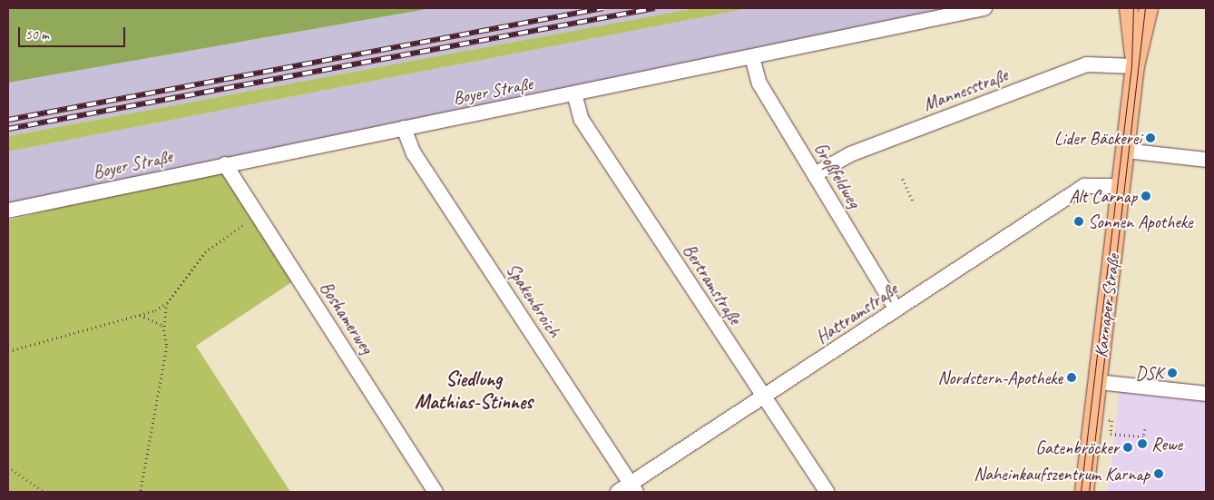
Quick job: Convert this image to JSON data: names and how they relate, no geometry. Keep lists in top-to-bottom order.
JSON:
{
  "streets": {
    "main road": ["Karnaper Straße"],
    "street": [
      "Mannesstraße",
      "Boyer Straße",
      "Großfeldweg",
      "Bertramstraße",
      "Spakenbroich",
      "Hattramstraße",
      "Boshamerweg"
    ]
  },
  "crossings": [
    ["Mannesstraße", "Großfeldweg"],
    ["Mannesstraße", "Karnaper Straße"],
    ["Boyer Straße", "Großfeldweg"],
    ["Boyer Straße", "Bertramstraße"],
    ["Boyer Straße", "Spakenbroich"],
    ["Boyer Straße", "Boshamerweg"],
    ["Großfeldweg", "Hattramstraße"],
    ["Bertramstraße", "Hattramstraße"],
    ["Spakenbroich", "Hattramstraße"],
    ["Karnaper Straße", "Hattramstraße"]
  ],
  "districts": ["Siedlung Mathias-Stinnes"],
  "places": [
    "Lider Bäckerei",
    "Alt Carnap",
    "Sonnen Apotheke",
    "DSK",
    "Nordstern-Apotheke",
    "Rewe",
    "Gatenbröcker",
    "Naheinkaufszentrum Karnap"
  ],
  "scale_bar": "50 m"
}
